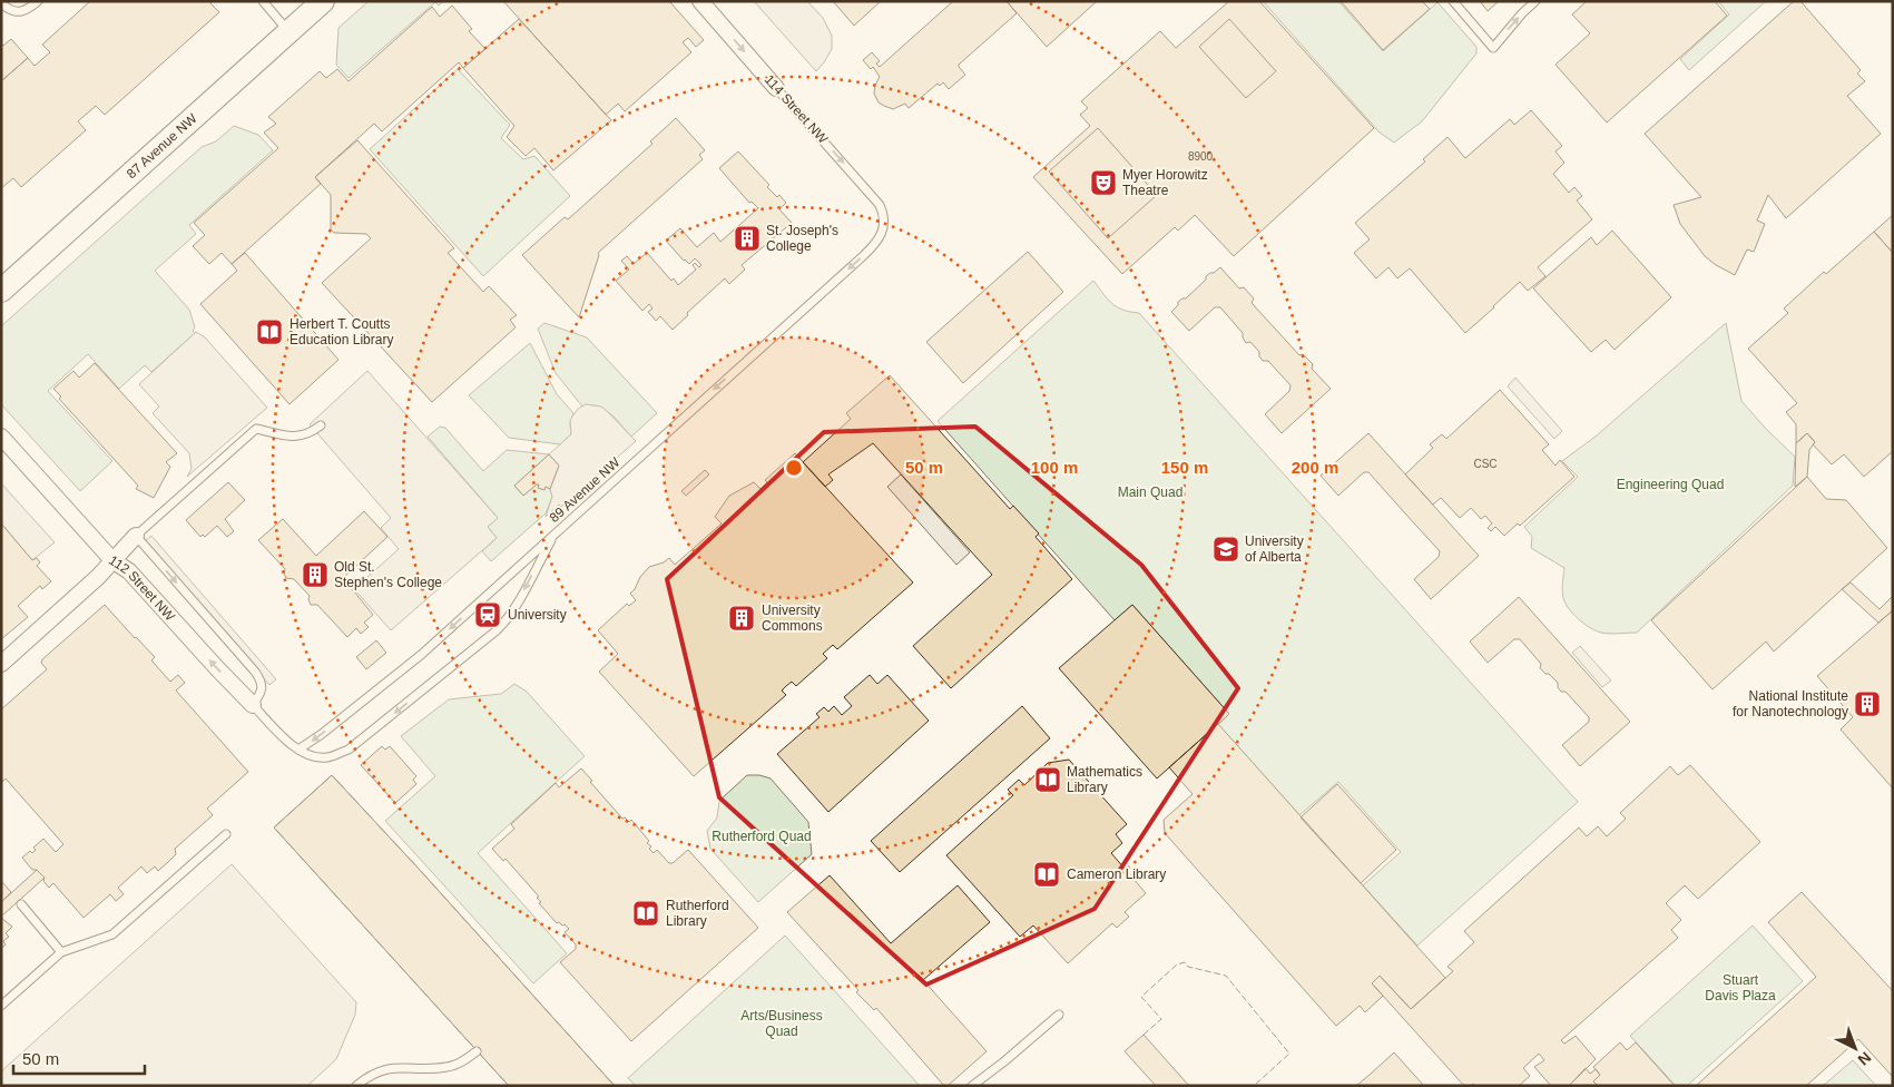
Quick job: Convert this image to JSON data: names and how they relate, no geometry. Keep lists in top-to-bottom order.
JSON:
{
  "streets": {
    "main road": ["87 Avenue NW"],
    "street": ["114 Street NW", "112 Street NW"],
    "lane": ["89 Avenue NW"]
  },
  "crossings": [
    ["114 Street NW", "89 Avenue NW"],
    ["89 Avenue NW", "112 Street NW"]
  ],
  "one_way": ["114 Street NW", "112 Street NW"],
  "parks": [
    "Engineering Quad",
    "Main Quad",
    "Rutherford Quad",
    "Stuart Davis Plaza",
    "Arts/Business Quad"
  ],
  "places": {
    "theatre": ["Myer Horowitz Theatre"],
    "building": [
      "St. Joseph's College",
      "Old St. Stephen's College",
      "University Commons",
      "National Institute for Nanotechnology"
    ],
    "library": [
      "Herbert T. Coutts Education Library",
      "Mathematics Library",
      "Cameron Library",
      "Rutherford Library"
    ],
    "school or university": ["University of Alberta"],
    "station": ["University"]
  },
  "house_numbers": ["8900", "CSC"],
  "scale_bar": "50 m",
  "north": "bottom right",
  "rings": [
    "50 m",
    "100 m",
    "150 m",
    "200 m"
  ]
}
